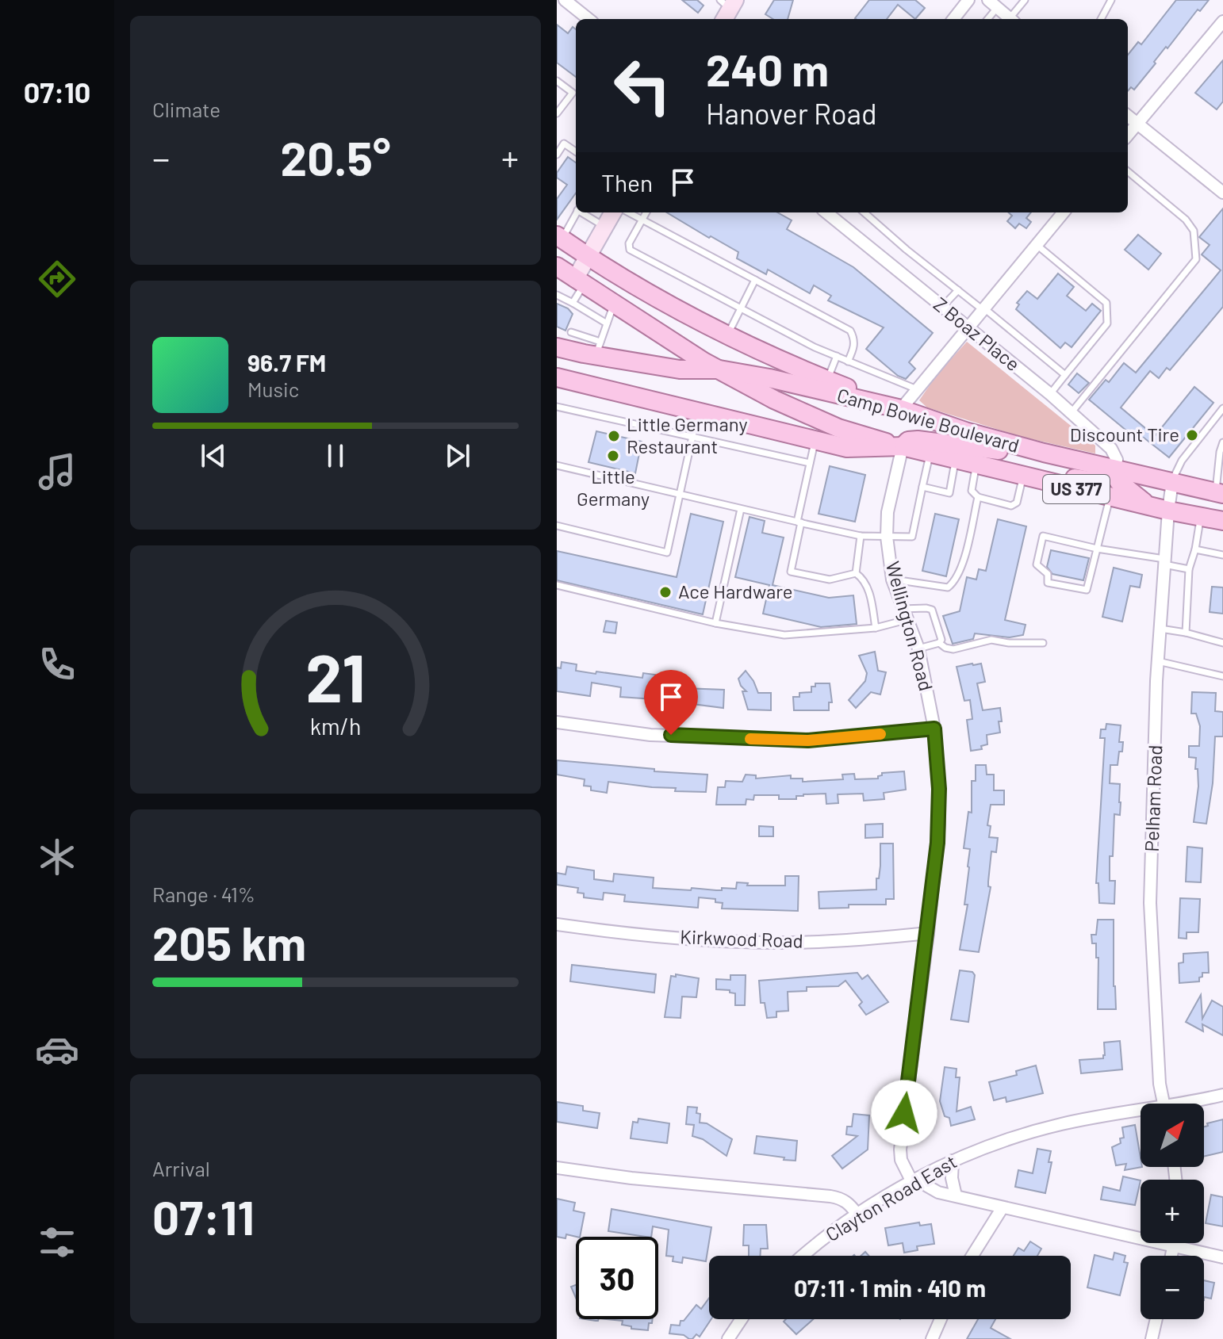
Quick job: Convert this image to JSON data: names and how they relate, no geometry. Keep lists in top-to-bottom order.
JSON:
{
  "streets": {
    "main road": ["Camp Bowie Boulevard", "US 377"],
    "street": [
      "Z Boaz Place",
      "Wellington Road",
      "Pelham Road",
      "Kirkwood Road",
      "Clayton Road East"
    ]
  },
  "crossings": [
    ["Z Boaz Place", "Camp Bowie Boulevard"],
    ["Camp Bowie Boulevard", "Wellington Road"],
    ["Camp Bowie Boulevard", "Pelham Road"],
    ["Wellington Road", "Kirkwood Road"],
    ["Wellington Road", "Clayton Road East"]
  ],
  "places": [
    "Discount Tire",
    "Little Germany Restaurant",
    "Little Germany",
    "Ace Hardware"
  ],
  "north": "top right",
  "page": {
    "tabs": "07:10",
    "tile": [
      "Climate",
      ["Range · 41%", "205 km"],
      ["Arrival", "07:11"]
    ],
    "turn": ["240 m", "Hanover Road"],
    "heat": ["−", "20.5°", "+"],
    "then": "Then",
    "song": ["96.7 FM", "Music"],
    "map_buttons": ["+", "−"],
    "limit": "30",
    "trip": "07:11 · 1 min · 410 m",
    "gauge": ["21", "km/h"]
  }
}
